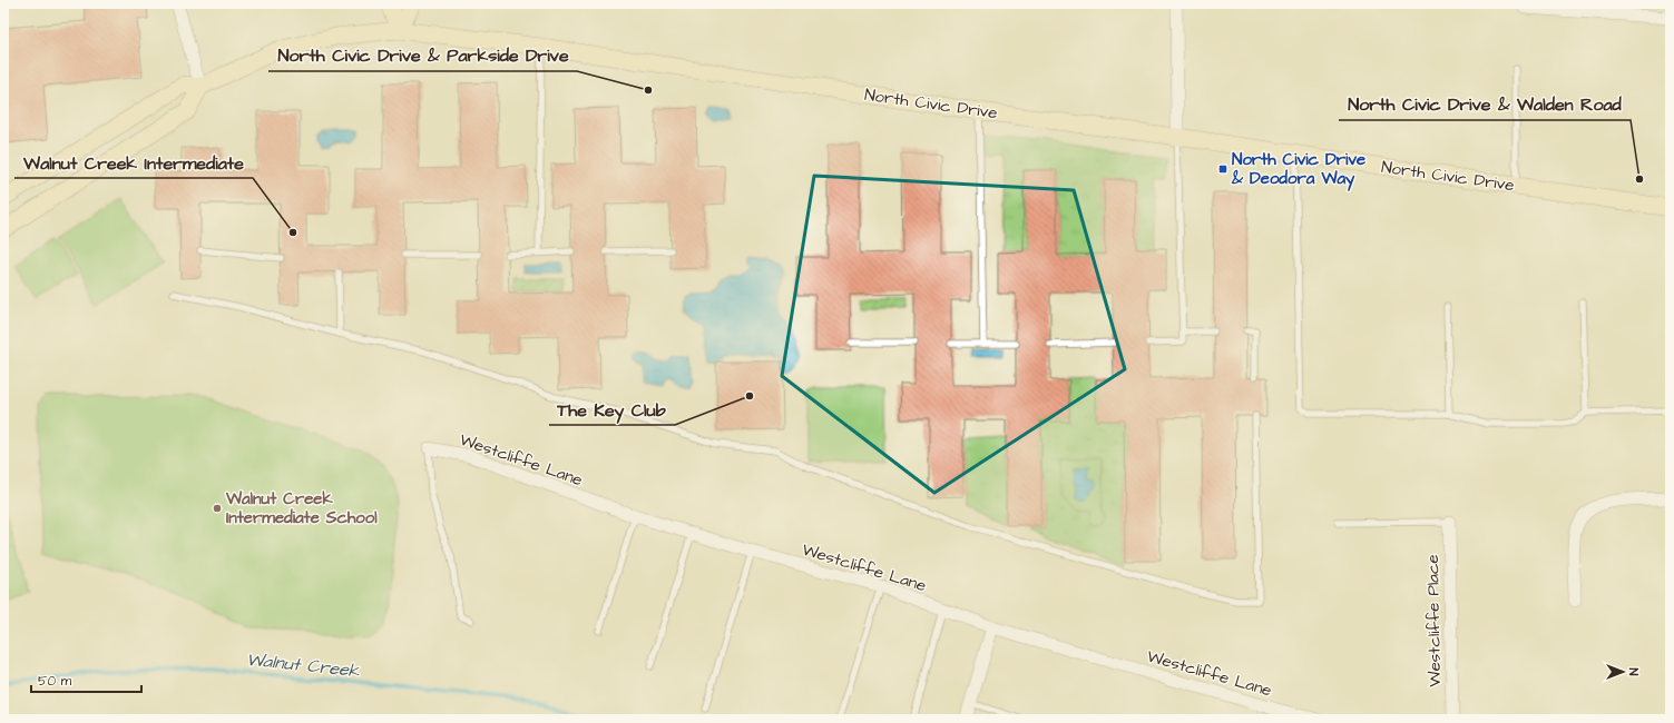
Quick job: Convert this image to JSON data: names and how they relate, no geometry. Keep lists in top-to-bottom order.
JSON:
{
  "streets": {
    "main road": ["North Civic Drive"],
    "street": ["Westcliffe Lane", "Westcliffe Place"]
  },
  "water": ["Walnut Creek"],
  "places": {
    "other": [
      "North Civic Drive & Parkside Drive",
      "North Civic Drive & Walden Road",
      "Walnut Creek Intermediate",
      "The Key Club",
      "Walnut Creek Intermediate School"
    ],
    "transit": ["North Civic Drive & Deodora Way"]
  },
  "scale_bar": "50 m",
  "north": "right"
}
